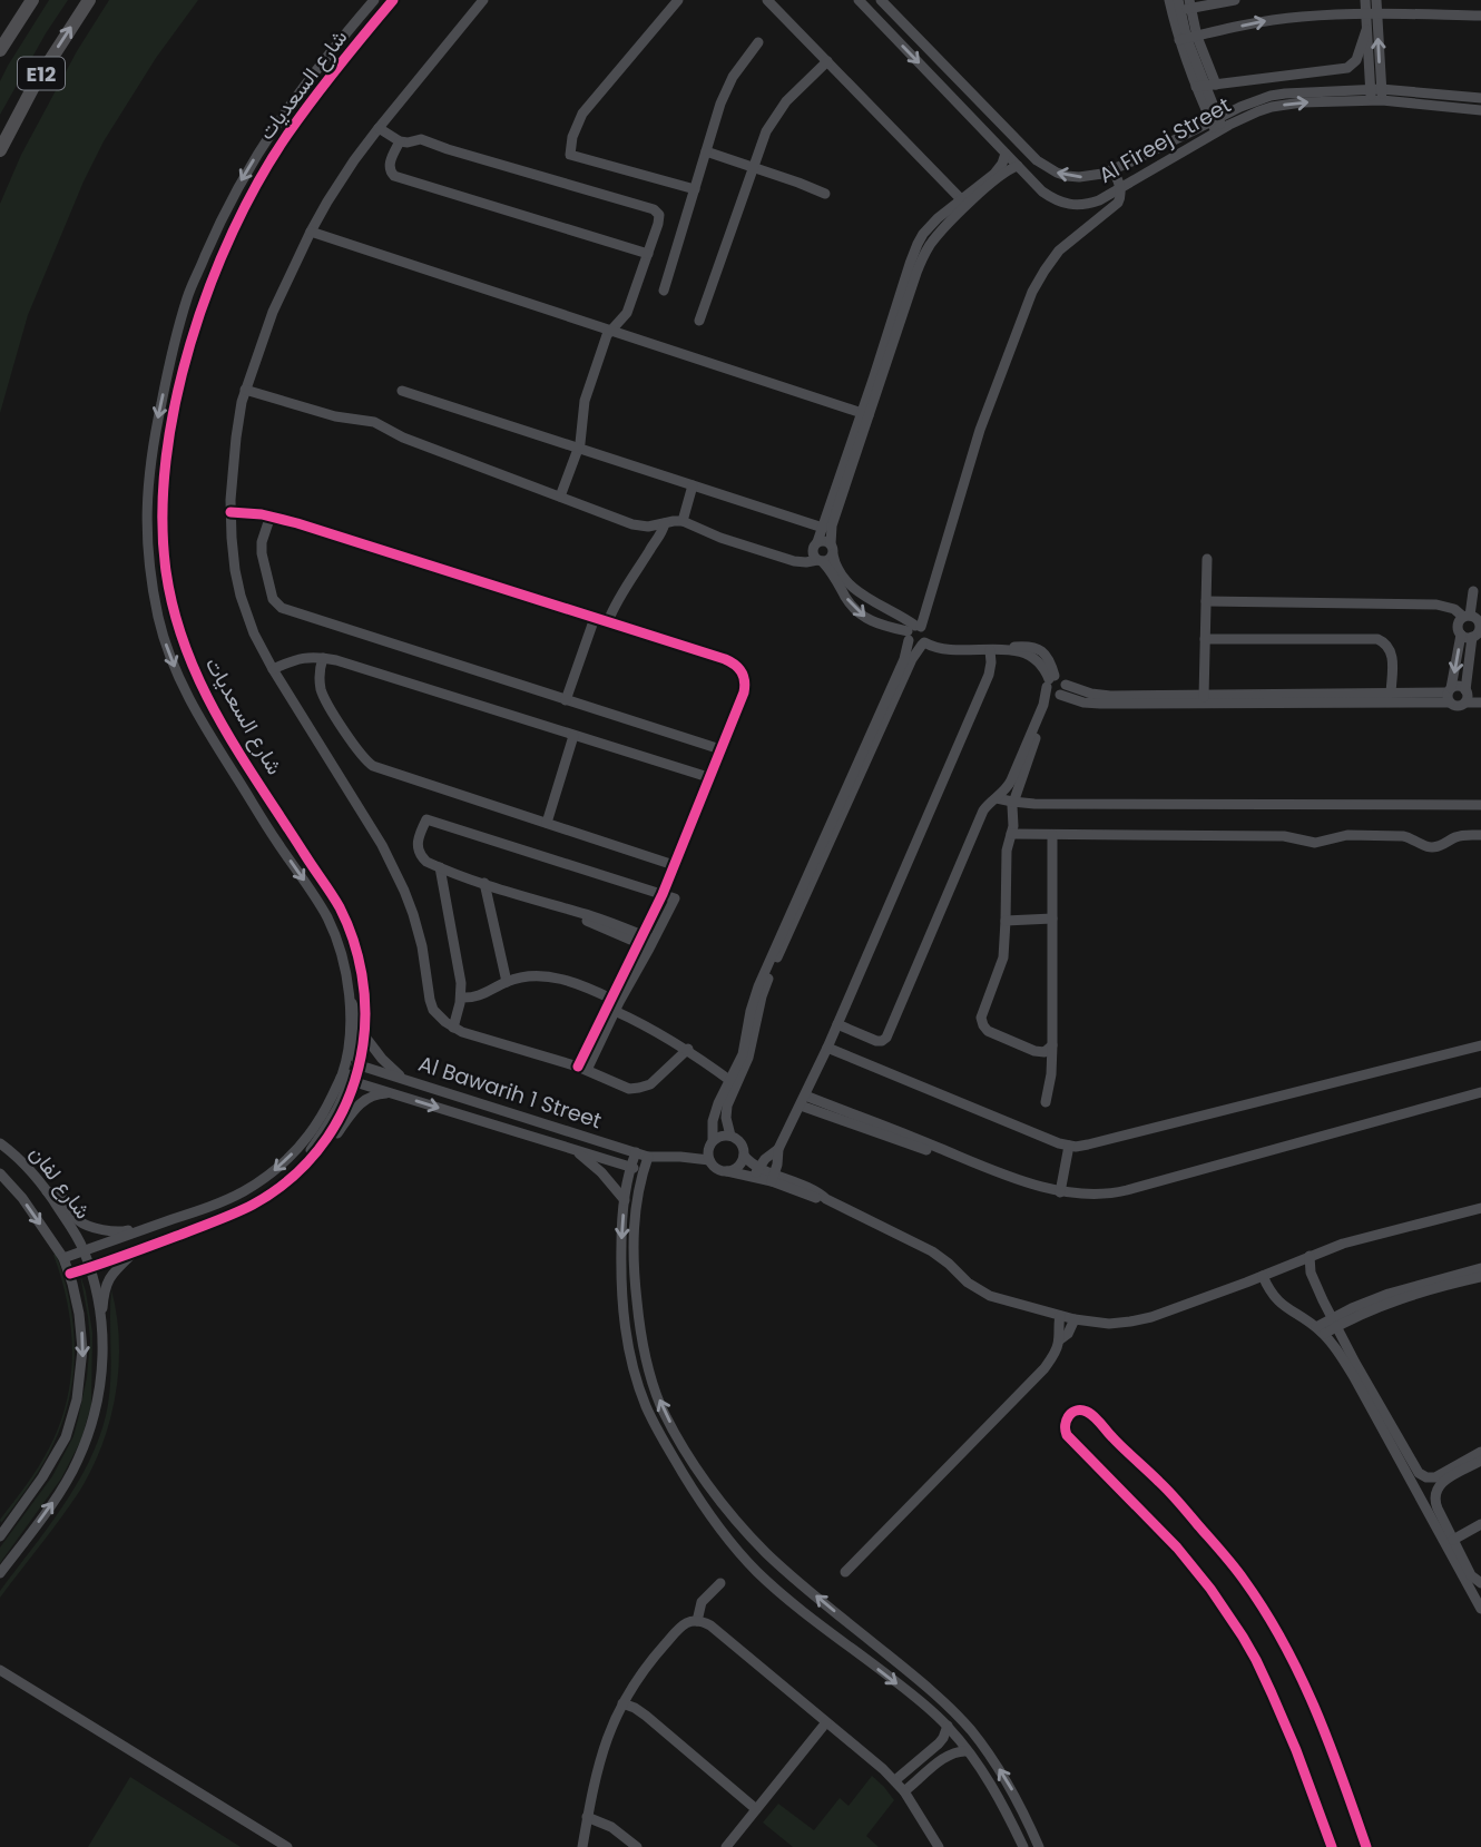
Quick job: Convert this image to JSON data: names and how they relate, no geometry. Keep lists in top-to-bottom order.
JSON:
{
  "streets": {
    "highway": ["E12"],
    "street": [
      "شارع السعديات",
      "Al Fireej Street",
      "Al Bawarih 1 Street",
      "شارع لفان"
    ]
  },
  "crossings": [
    ["شارع السعديات", "Al Bawarih 1 Street"],
    ["شارع السعديات", "شارع لفان"]
  ]
}
